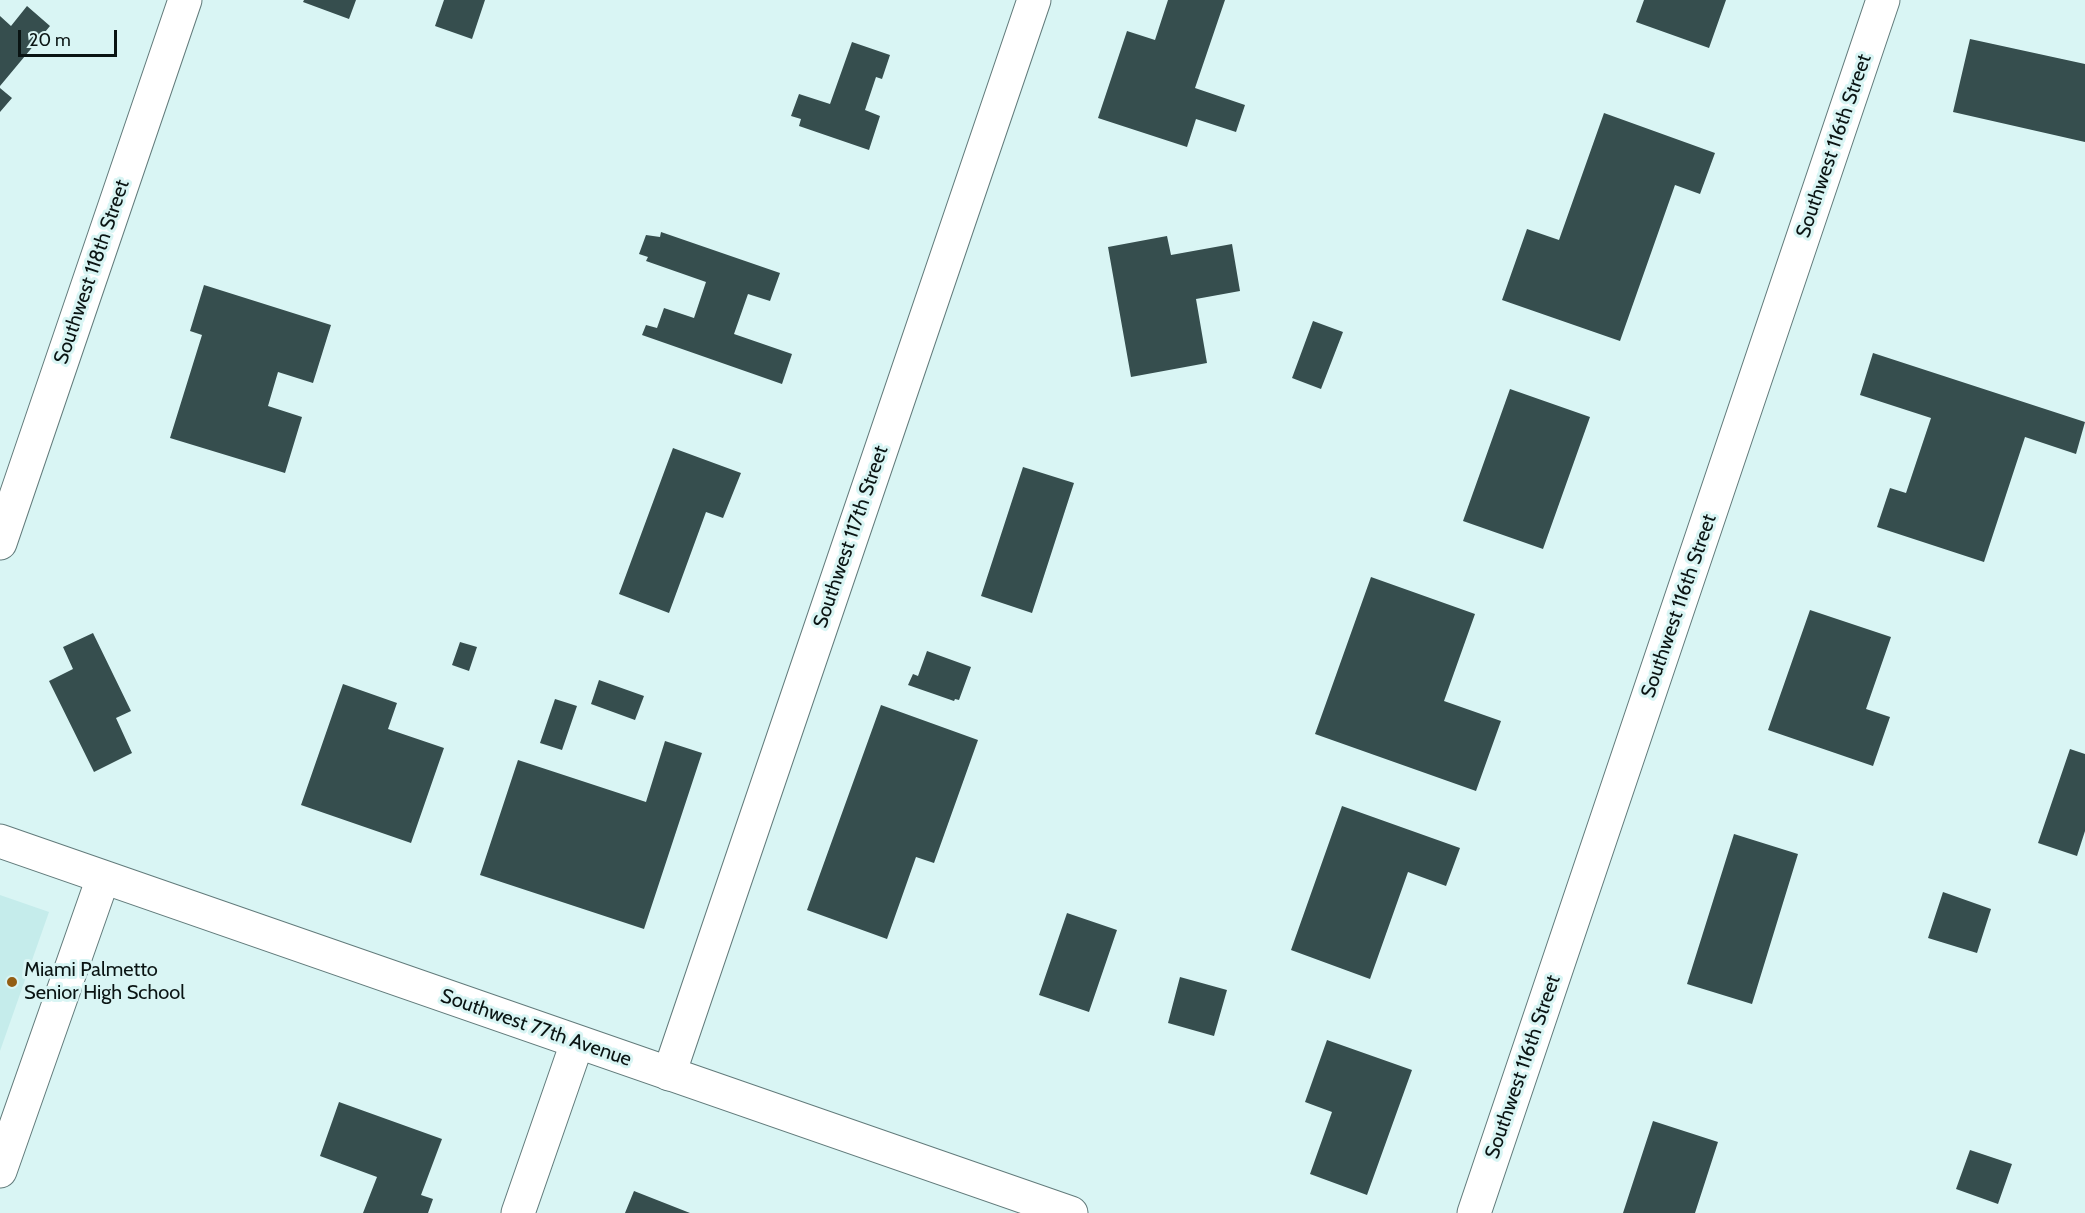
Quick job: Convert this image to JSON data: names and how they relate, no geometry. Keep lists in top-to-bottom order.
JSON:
{
  "streets": {
    "street": [
      "Southwest 116th Street",
      "Southwest 118th Street",
      "Southwest 117th Street",
      "Southwest 77th Avenue"
    ]
  },
  "crossings": [
    ["Southwest 117th Street", "Southwest 77th Avenue"]
  ],
  "places": ["Miami Palmetto Senior High School"],
  "scale_bar": "20 m"
}
